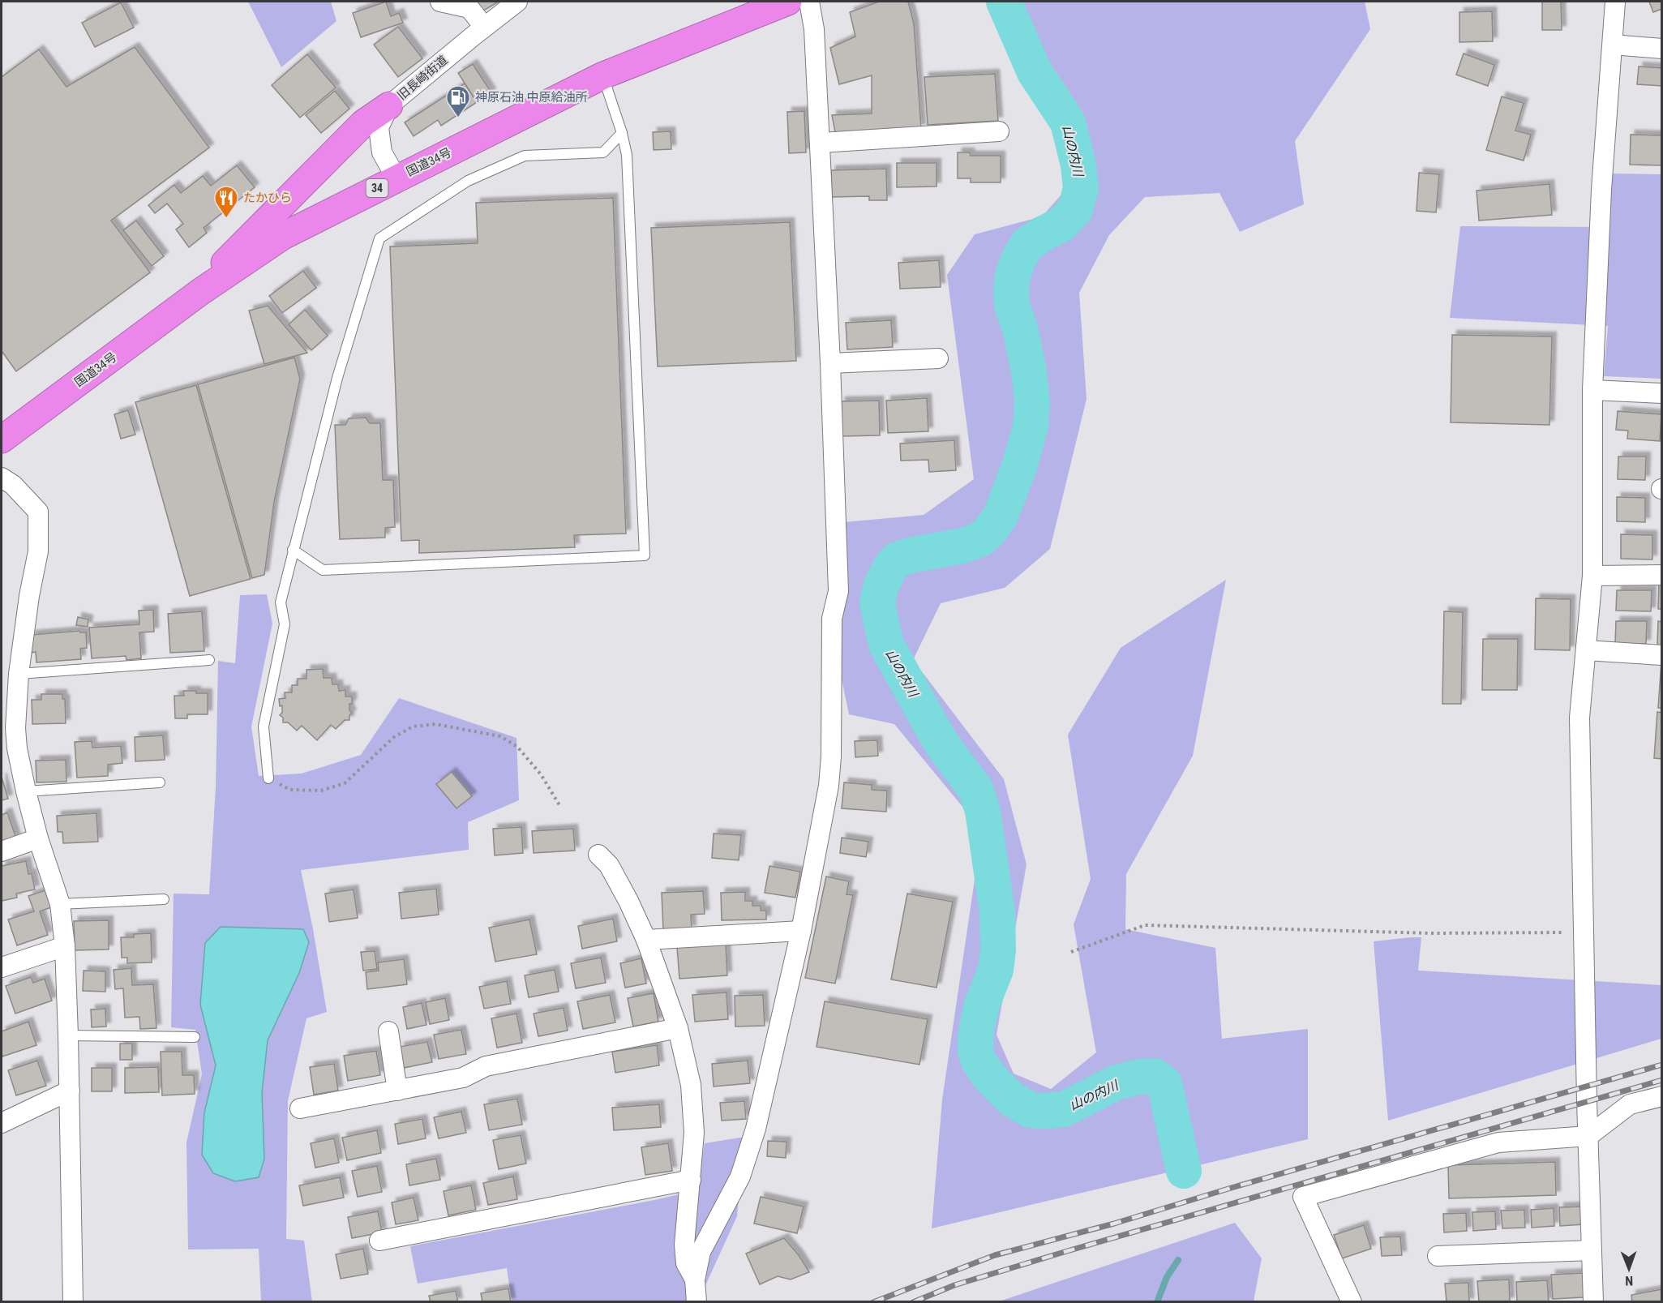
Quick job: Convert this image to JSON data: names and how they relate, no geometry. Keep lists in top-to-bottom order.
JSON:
{
  "streets": {
    "highway": ["国道34号", "34"],
    "street": ["旧長崎街道"]
  },
  "crossings": [
    ["旧長崎街道", "国道34号"]
  ],
  "water": ["山の内川"],
  "places": {
    "fuel station": ["神原石油 中原給油所"],
    "restaurant": ["たかひら"]
  },
  "north": "bottom"
}
